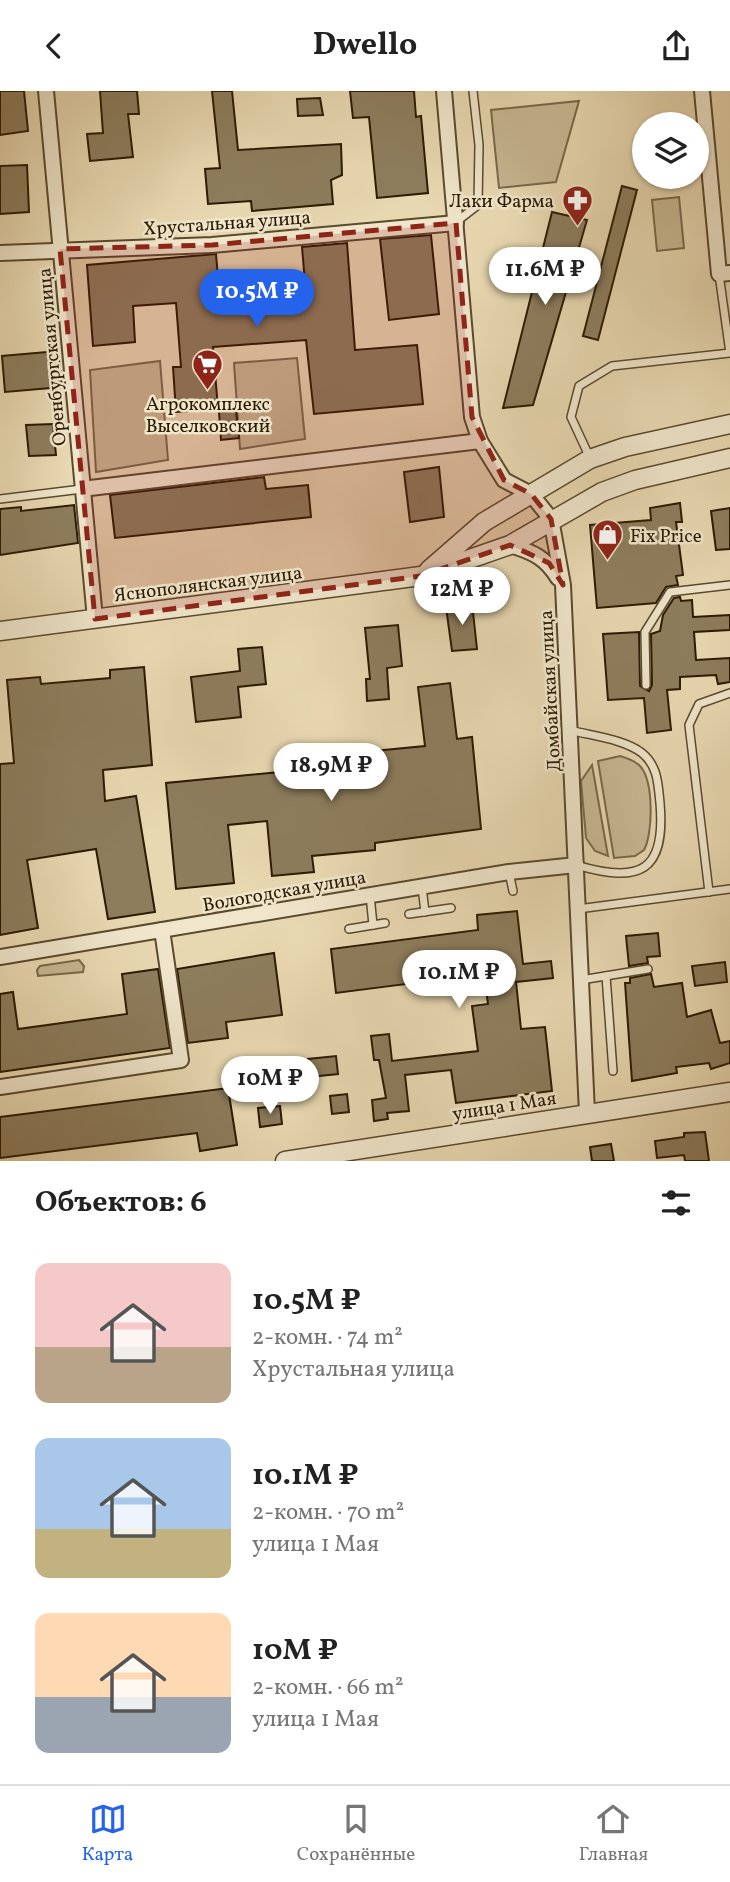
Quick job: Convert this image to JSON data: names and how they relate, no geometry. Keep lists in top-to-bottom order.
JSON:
{
  "streets": {
    "street": [
      "Хрустальная улица",
      "Оренбургская улица",
      "Яснополянская улица",
      "Домбайская улица",
      "Вологодская улица",
      "улица 1 Мая"
    ]
  },
  "crossings": [
    ["Хрустальная улица", "Оренбургская улица"],
    ["Хрустальная улица", "Домбайская улица"],
    ["Оренбургская улица", "Яснополянская улица"],
    ["Яснополянская улица", "Домбайская улица"],
    ["Домбайская улица", "Вологодская улица"],
    ["Домбайская улица", "улица 1 Мая"]
  ],
  "places": {
    "pharmacy": ["Лаки Фарма"],
    "supermarket": ["Агрокомплекс Выселковский"],
    "shop": ["Fix Price"]
  },
  "page": {
    "header": "Dwello",
    "price": [
      "11.6M ₽",
      "10.5M ₽",
      "12M ₽",
      "18.9M ₽",
      "10.1M ₽",
      "10M ₽"
    ],
    "heading": "Объектов: 6",
    "list": [
      {
        "name": "10.5M ₽",
        "note": "2-комн. · 74 m² · Хрустальная улица"
      },
      {
        "name": "10.1M ₽",
        "note": "2-комн. · 70 m² · улица 1 Мая"
      },
      {
        "name": "10M ₽",
        "note": "2-комн. · 66 m² · улица 1 Мая"
      }
    ],
    "tabs": ["Карта", "Сохранённые", "Главная"]
  }
}
